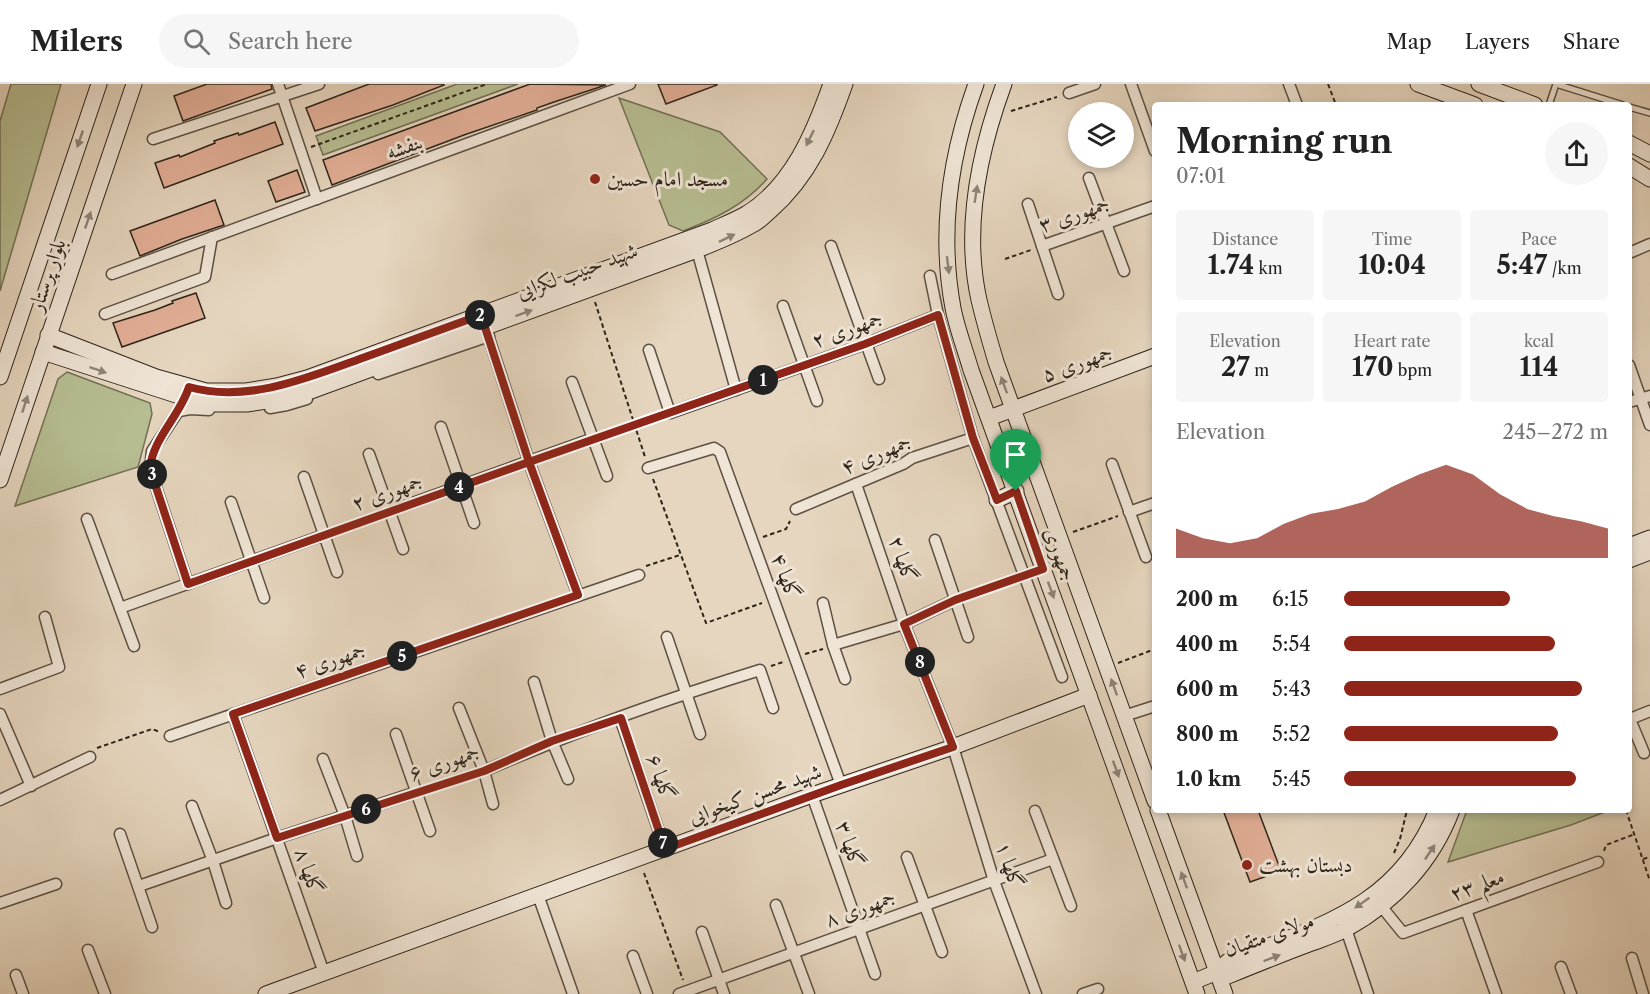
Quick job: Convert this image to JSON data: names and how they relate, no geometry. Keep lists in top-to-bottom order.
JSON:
{
  "streets": {
    "street": [
      "بنفشه",
      "جمهوری ۳",
      "شهید حبیب لکزایی",
      "بلوار پرستار",
      "جمهوری ۲",
      "جمهوری ۵",
      "جمهوری ۴",
      "جمهوری",
      "گلها ۲",
      "گلها ۴",
      "جمهوری ۶",
      "گلها ۶",
      "شهید محسن کیخوایی",
      "گلها ۳",
      "گلها ۱",
      "گلها ۸",
      "معلم ۲۳",
      "جمهوری ۸",
      "مولای متقیان"
    ]
  },
  "crossings": [
    ["شهید حبیب لکزایی", "بلوار پرستار"],
    ["جمهوری ۵", "جمهوری"],
    ["جمهوری ۴", "گلها ۲"],
    ["جمهوری ۴", "گلها ۸"],
    ["جمهوری", "شهید محسن کیخوایی"],
    ["جمهوری", "مولای متقیان"],
    ["گلها ۲", "شهید محسن کیخوایی"],
    ["گلها ۲", "گلها ۱"],
    ["گلها ۴", "شهید محسن کیخوایی"],
    ["جمهوری ۶", "گلها ۶"],
    ["جمهوری ۶", "گلها ۸"],
    ["گلها ۶", "شهید محسن کیخوایی"],
    ["شهید محسن کیخوایی", "گلها ۳"],
    ["شهید محسن کیخوایی", "گلها ۱"],
    ["شهید محسن کیخوایی", "گلها ۸"],
    ["گلها ۳", "جمهوری ۸"],
    ["گلها ۱", "جمهوری ۸"],
    ["معلم ۲۳", "مولای متقیان"]
  ],
  "places": ["مسجد امام حسین", "دبستان بهشت"],
  "page": {
    "header": "Milers",
    "search": "Search here",
    "nav": ["Map", "Layers", "Share"],
    "heading": ["Morning run", "07:01"],
    "stats": [
      ["Distance", "1.74 km"],
      ["Time", "10:04"],
      ["Pace", "5:47 /km"],
      ["Elevation", "27 m"],
      ["Heart rate", "170 bpm"],
      ["kcal", "114"]
    ],
    "pins": [
      "2",
      "1",
      "3",
      "4",
      "5",
      "8",
      "6",
      "7"
    ],
    "chart": ["Elevation", "245–272 m"],
    "list": [
      {
        "name": "200 m",
        "note": "6:15"
      },
      {
        "name": "400 m",
        "note": "5:54"
      },
      {
        "name": "600 m",
        "note": "5:43"
      },
      {
        "name": "800 m",
        "note": "5:52"
      },
      {
        "name": "1.0 km",
        "note": "5:45"
      }
    ]
  }
}
